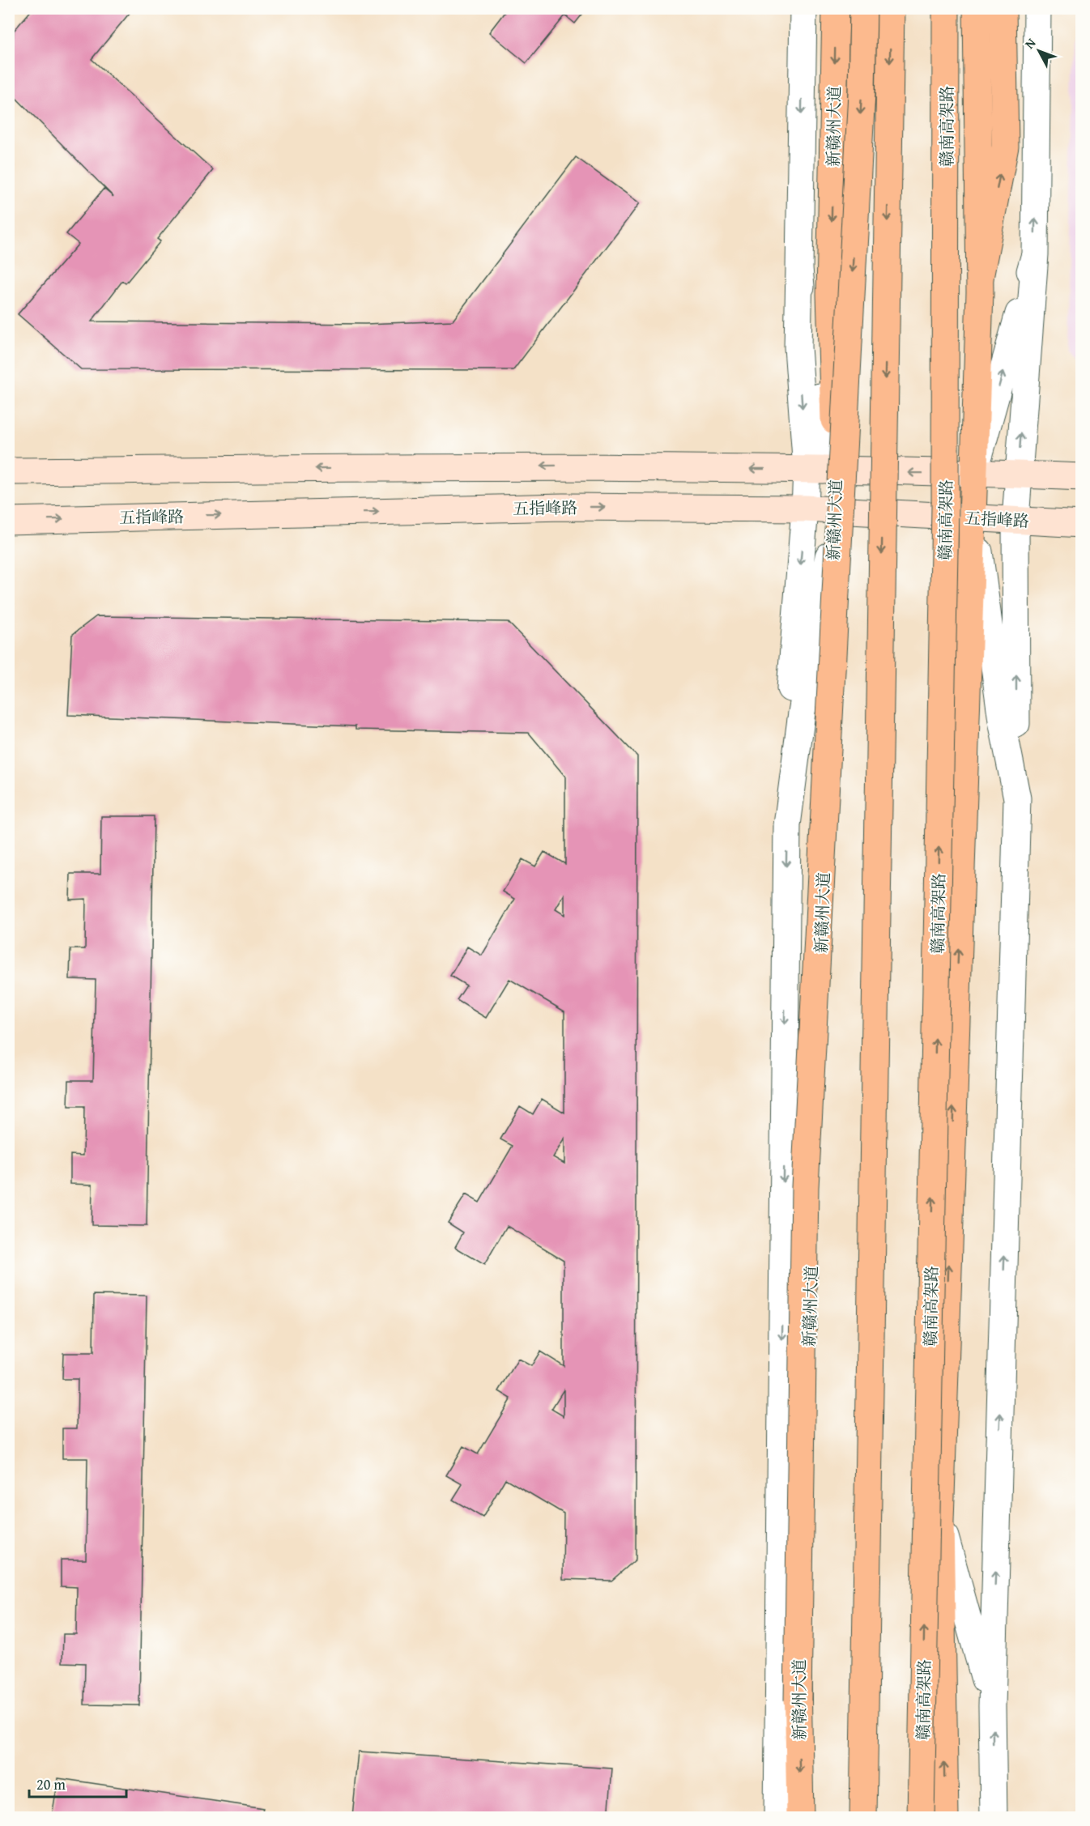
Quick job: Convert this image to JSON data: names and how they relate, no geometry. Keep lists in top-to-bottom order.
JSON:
{
  "streets": {
    "main road": ["新赣州大道", "赣南高架路", "五指峰路"]
  },
  "crossings": [
    ["新赣州大道", "五指峰路"]
  ],
  "scale_bar": "20 m",
  "north": "top left"
}
